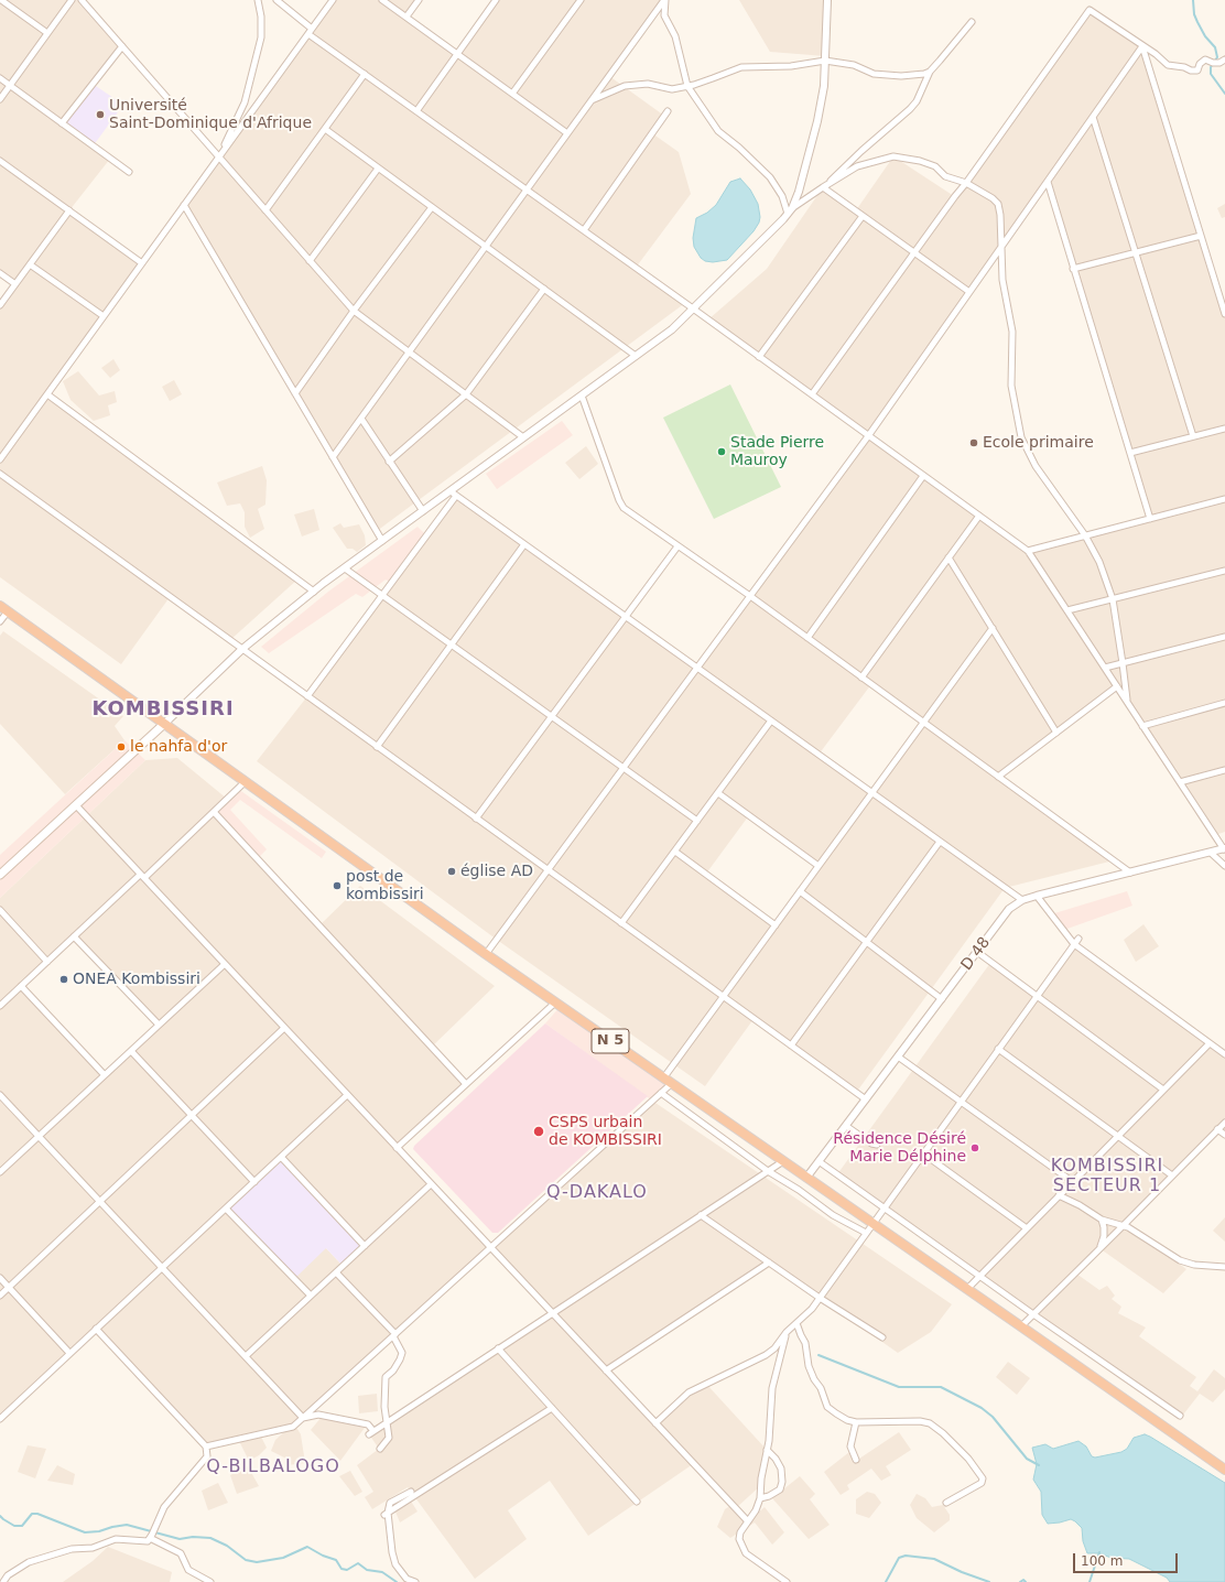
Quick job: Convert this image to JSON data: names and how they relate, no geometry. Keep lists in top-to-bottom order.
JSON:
{
  "streets": {
    "highway": ["N 5"],
    "street": ["D 48"]
  },
  "crossings": [
    ["D 48", "N 5"]
  ],
  "districts": [
    "KOMBISSIRI",
    "KOMBISSIRI SECTEUR 1",
    "Q-DAKALO",
    "Q-BILBALOGO"
  ],
  "places": [
    "Université Saint-Dominique d'Afrique",
    "Ecole primaire",
    "Stade Pierre Mauroy",
    "le nahfa d'or",
    "église AD",
    "post de kombissiri",
    "ONEA Kombissiri",
    "CSPS urbain de KOMBISSIRI",
    "Résidence Désiré Marie Délphine"
  ],
  "scale_bar": "100 m"
}
